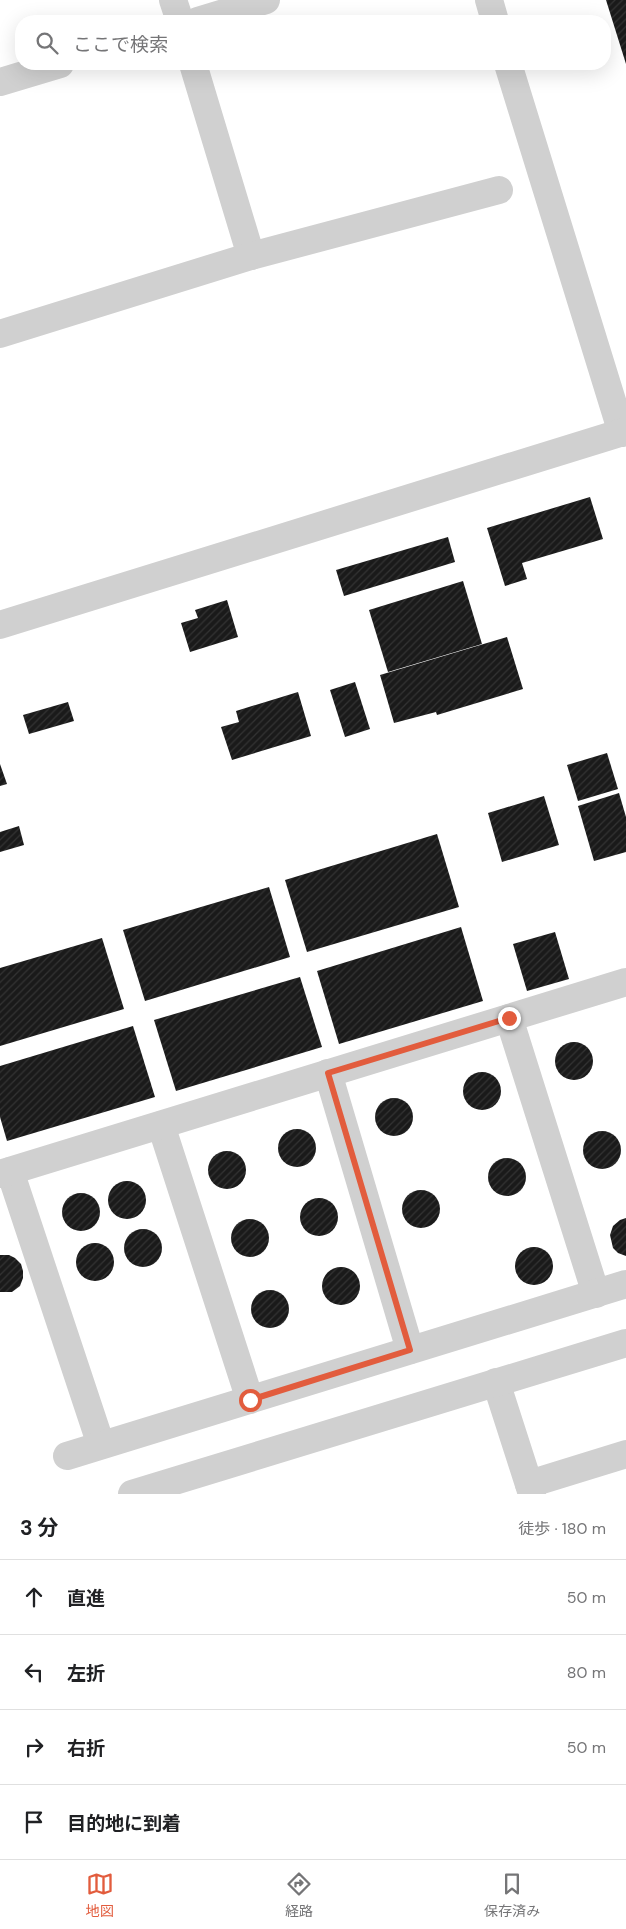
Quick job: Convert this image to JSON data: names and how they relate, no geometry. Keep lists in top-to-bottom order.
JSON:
{
  "page": {
    "search": "ここで検索",
    "heading": ["3 分", "徒歩 · 180 m"],
    "list": [
      ["直進", "50 m"],
      ["左折", "80 m"],
      ["右折", "50 m"],
      "目的地に到着"
    ],
    "nav": ["地図", "経路", "保存済み"]
  }
}
